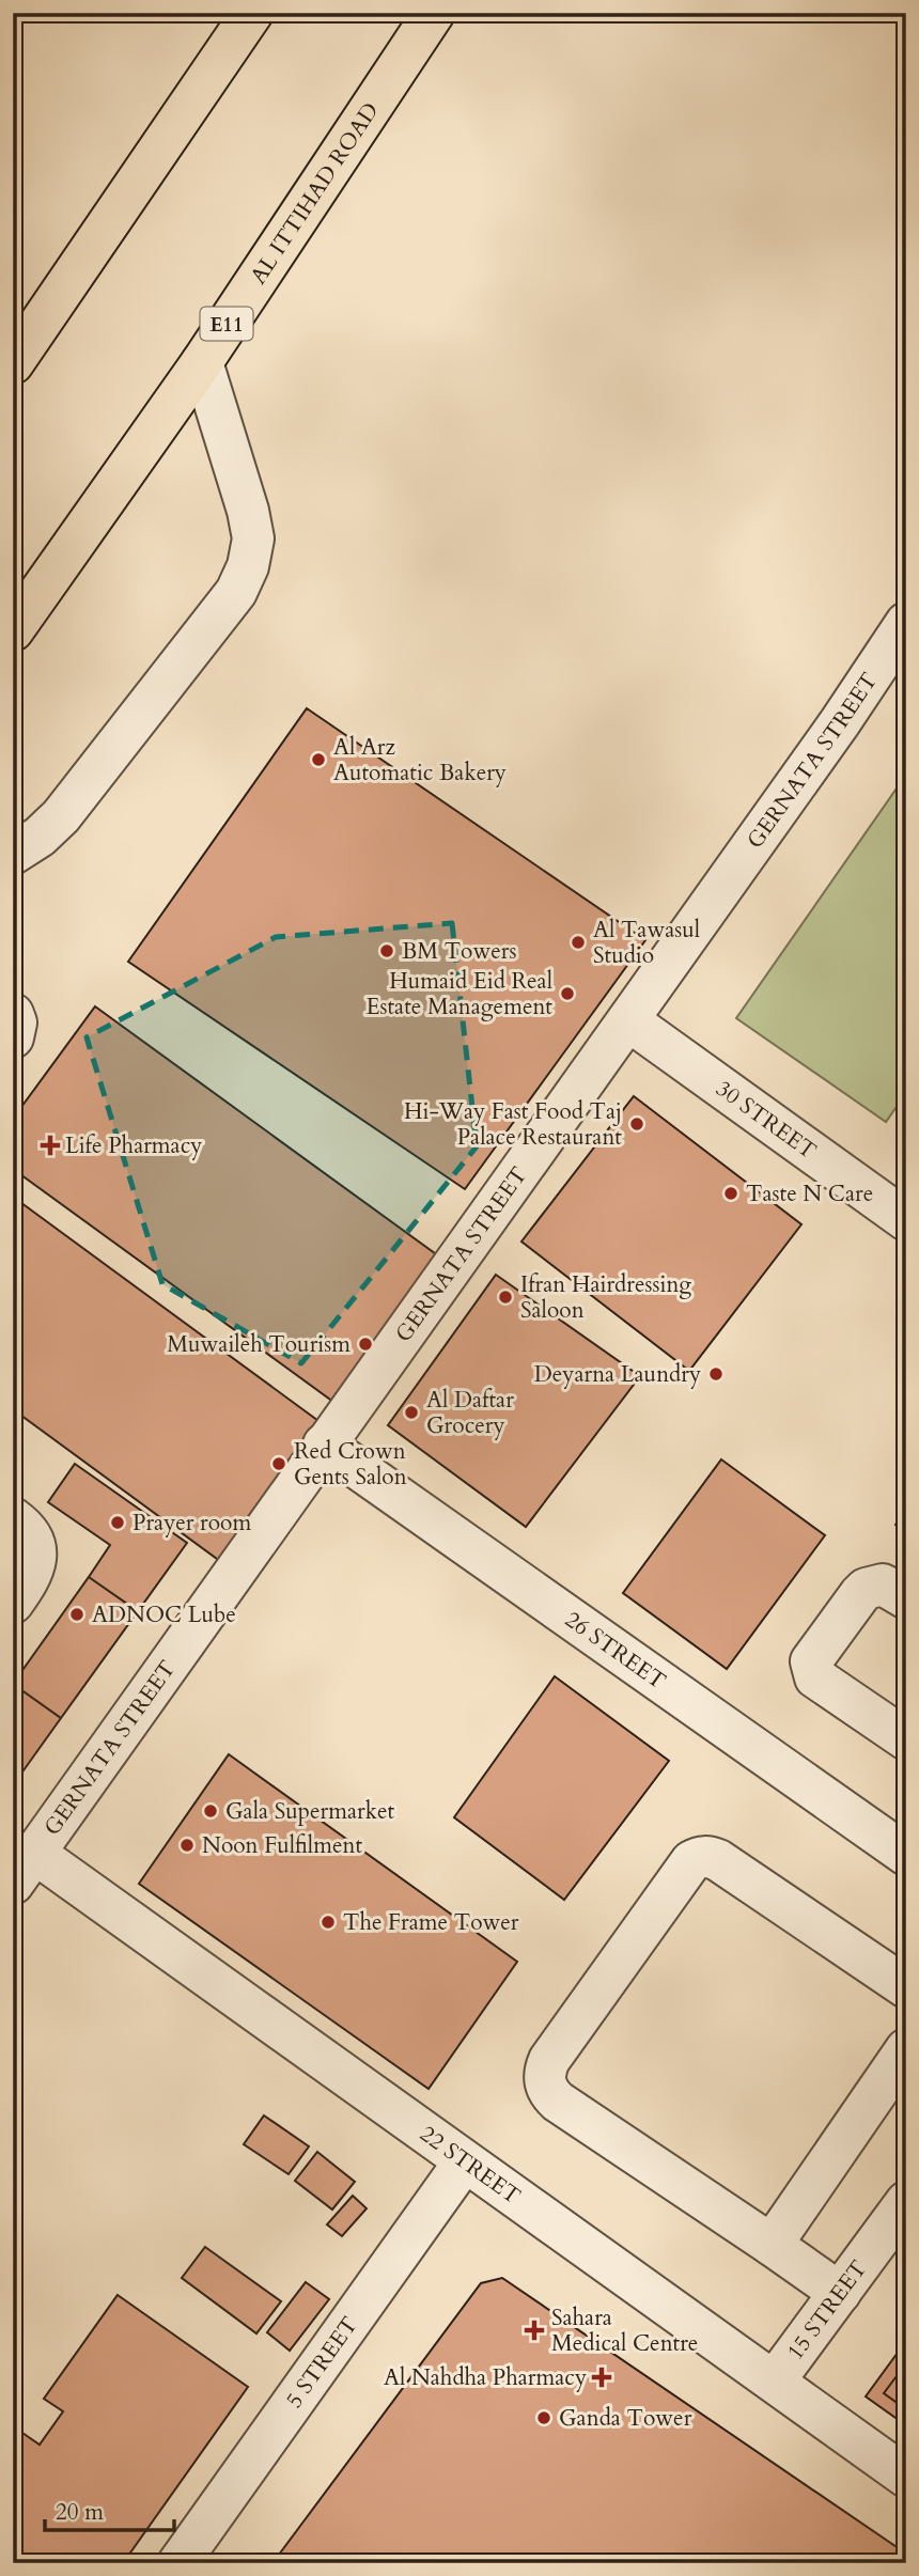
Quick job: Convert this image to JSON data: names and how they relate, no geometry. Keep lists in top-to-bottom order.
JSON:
{
  "streets": {
    "highway": ["AL ITTIHAD ROAD", "E11"],
    "street": [
      "GERNATA STREET",
      "30 STREET",
      "26 STREET",
      "22 STREET",
      "15 STREET",
      "5 STREET"
    ]
  },
  "crossings": [
    ["GERNATA STREET", "30 STREET"],
    ["GERNATA STREET", "26 STREET"],
    ["GERNATA STREET", "22 STREET"],
    ["22 STREET", "15 STREET"],
    ["22 STREET", "5 STREET"]
  ],
  "places": {
    "other": [
      "Al Arz Automatic Bakery",
      "Al Tawasul Studio",
      "BM Towers",
      "Humaid Eid Real Estate Management",
      "Hi-Way Fast Food Taj Palace Restaurant",
      "Taste N Care",
      "Ifran Hairdressing Saloon",
      "Muwaileh Tourism",
      "Deyarna Laundry",
      "Al Daftar Grocery",
      "Red Crown Gents Salon",
      "Prayer room",
      "ADNOC Lube",
      "Gala Supermarket",
      "Noon Fulfilment",
      "The Frame Tower",
      "Ganda Tower"
    ],
    "health": ["Life Pharmacy", "Sahara Medical Centre", "Al Nahdha Pharmacy"]
  },
  "scale_bar": "20 m"
}
